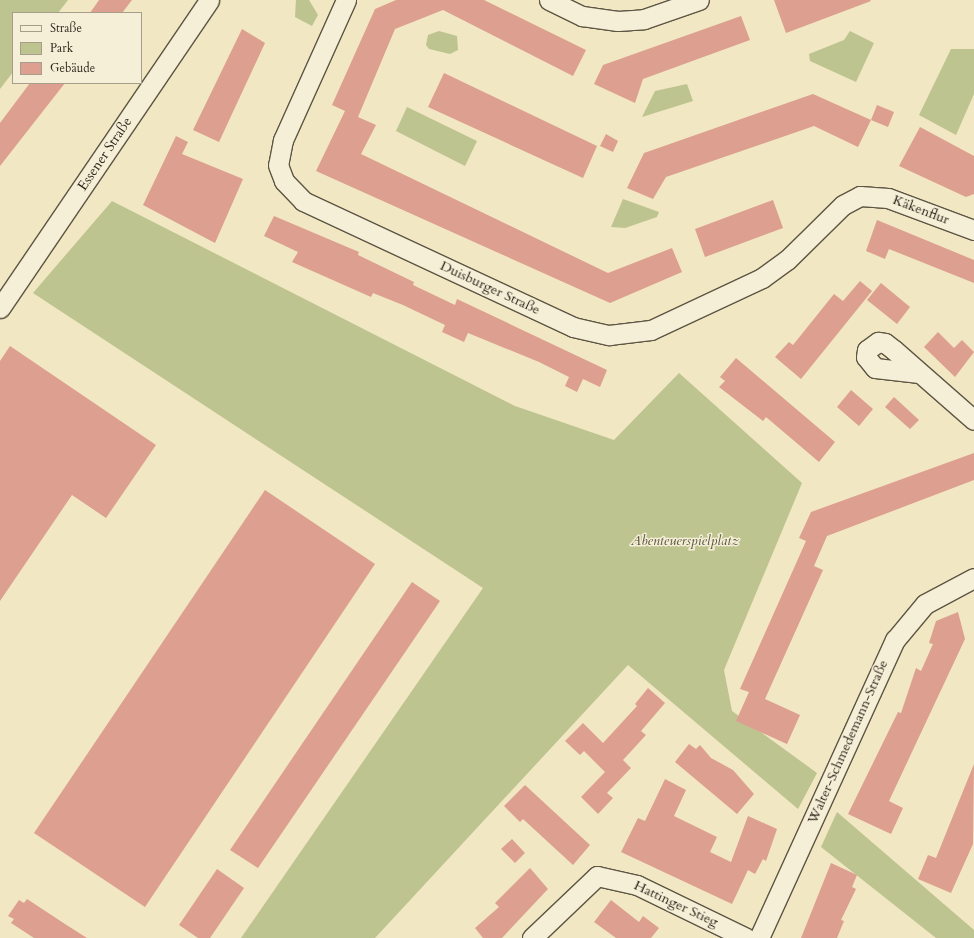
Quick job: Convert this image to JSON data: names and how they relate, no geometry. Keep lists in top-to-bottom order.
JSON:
{
  "streets": {
    "street": [
      "Essener Straße",
      "Käkenflur",
      "Duisburger Straße",
      "Walter-Schmedemann-Straße",
      "Hattinger Stieg"
    ]
  },
  "crossings": [
    ["Käkenflur", "Duisburger Straße"]
  ],
  "parks": ["Abenteuerspielplatz"],
  "legend": ["Straße", "Park", "Gebäude"]
}
